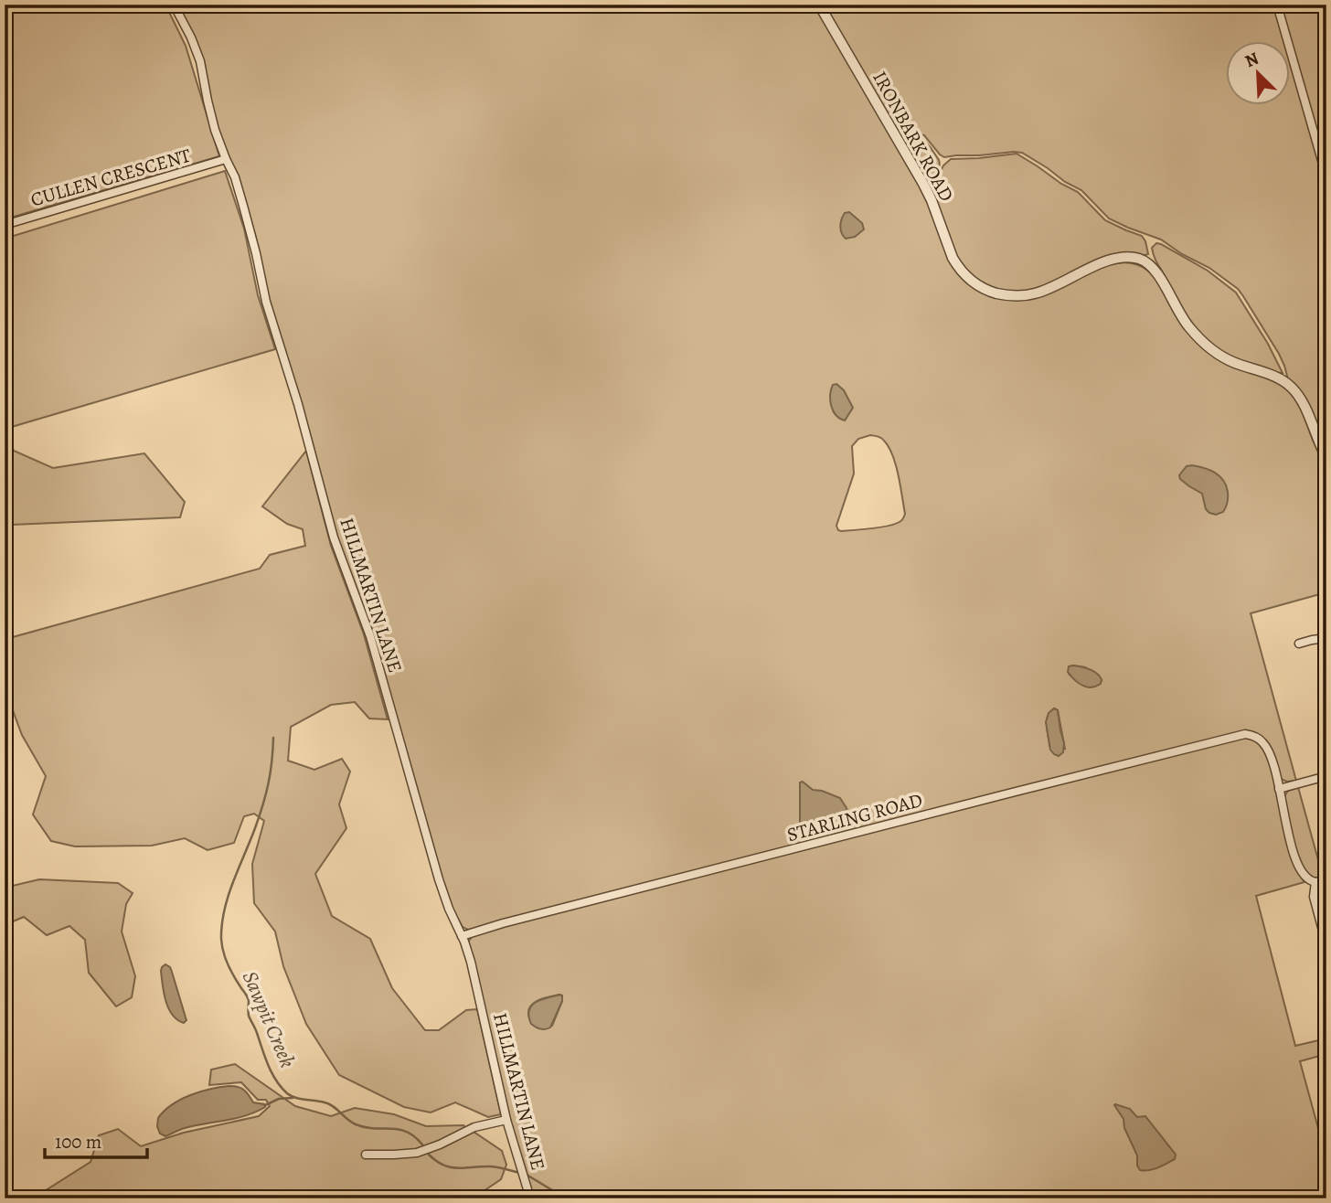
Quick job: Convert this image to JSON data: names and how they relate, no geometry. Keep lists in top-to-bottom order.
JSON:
{
  "streets": {
    "street": [
      "IRONBARK ROAD",
      "CULLEN CRESCENT",
      "HILLMARTIN LANE",
      "STARLING ROAD"
    ]
  },
  "crossings": [
    ["CULLEN CRESCENT", "HILLMARTIN LANE"],
    ["HILLMARTIN LANE", "STARLING ROAD"]
  ],
  "water": ["Sawpit Creek"],
  "scale_bar": "100 m",
  "north": "top left"
}
